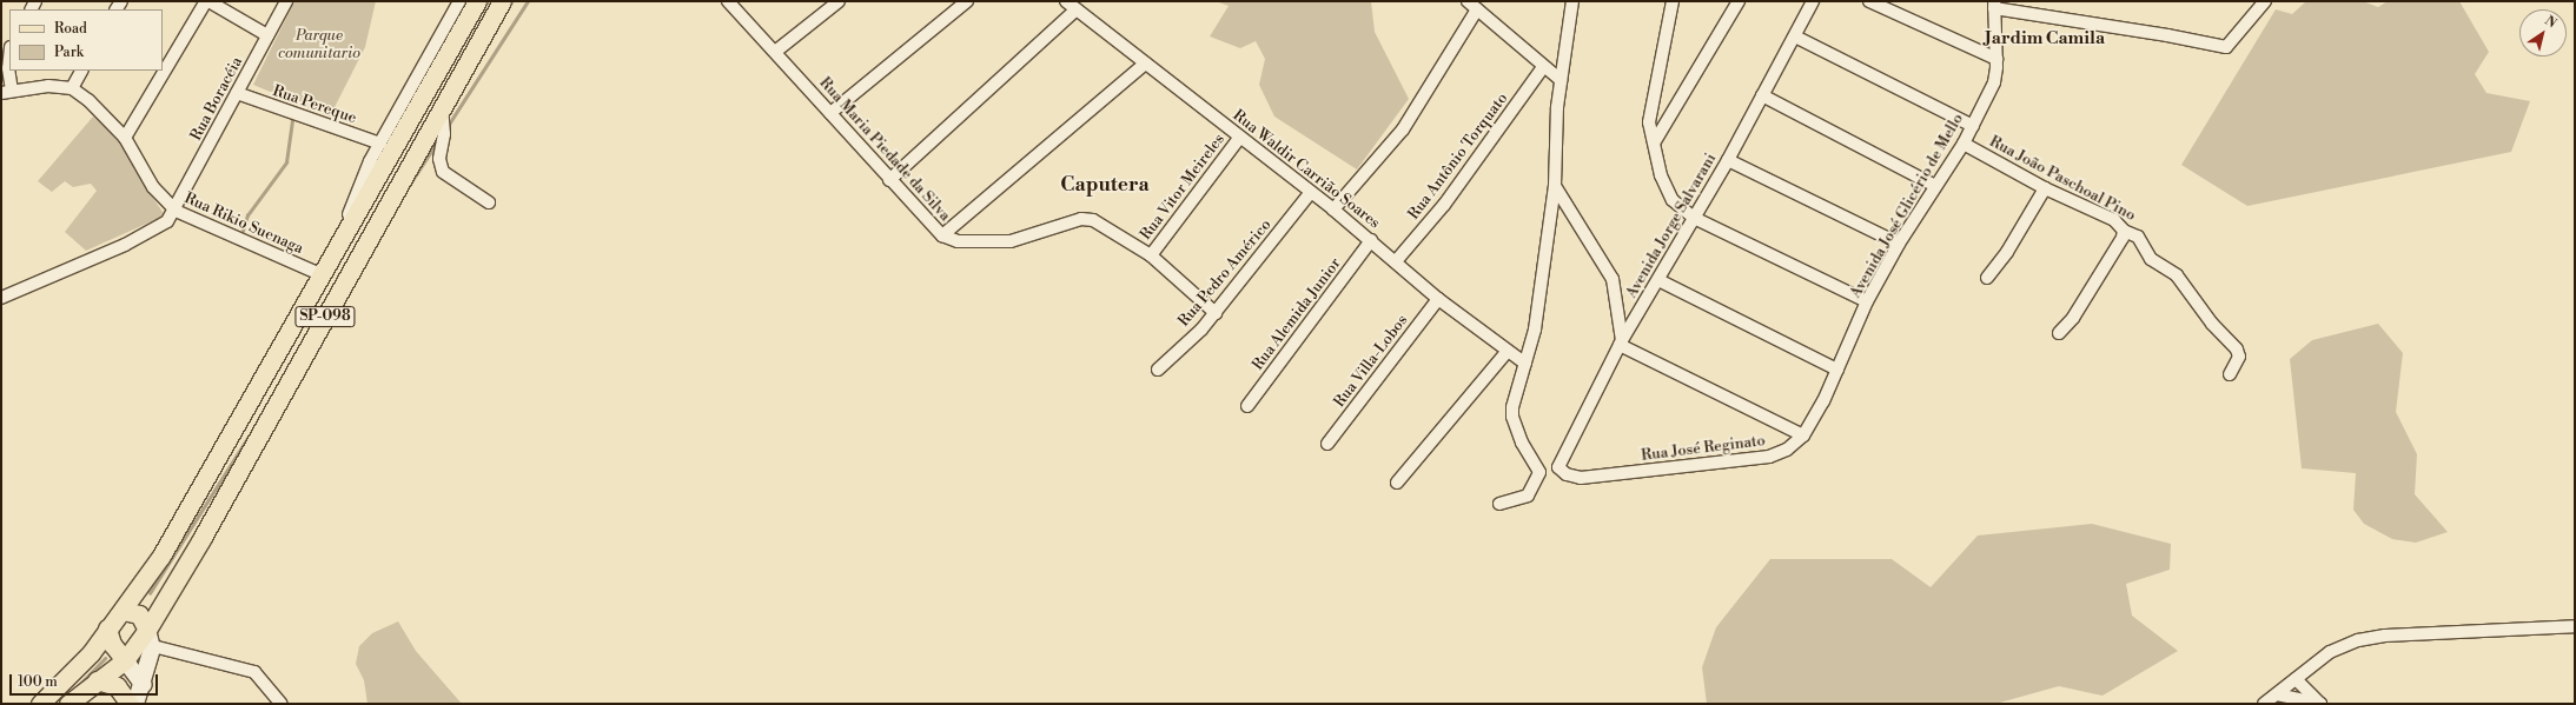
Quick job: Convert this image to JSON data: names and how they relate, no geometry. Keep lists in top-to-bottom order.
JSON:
{
  "streets": {
    "main road": ["SP-098"],
    "street": [
      "Rua Boracéia",
      "Rua Pereque",
      "Rua Maria Piedade da Silva",
      "Rua Antônio Torquato",
      "Rua Waldir Carrião Soares",
      "Rua João Paschoal Pino",
      "Rua Vitor Meireles",
      "Avenida José Glicério de Mello",
      "Rua Rikio Suenaga",
      "Avenida Jorge Salvarani",
      "Rua Pedro Américo",
      "Rua Alemida Junior",
      "Rua Villa-Lobos",
      "Rua José Reginato"
    ]
  },
  "crossings": [
    ["Rua Boracéia", "Rua Pereque"],
    ["Rua Boracéia", "Rua Rikio Suenaga"],
    ["Rua Maria Piedade da Silva", "Rua Vitor Meireles"],
    ["Rua Maria Piedade da Silva", "Rua Pedro Américo"],
    ["Rua Antônio Torquato", "Rua Waldir Carrião Soares"],
    ["Rua Waldir Carrião Soares", "Rua Vitor Meireles"],
    ["Rua Waldir Carrião Soares", "Rua Pedro Américo"],
    ["Rua Waldir Carrião Soares", "Rua Alemida Junior"],
    ["Rua Waldir Carrião Soares", "Rua Villa-Lobos"],
    ["Rua João Paschoal Pino", "Avenida José Glicério de Mello"],
    ["Avenida José Glicério de Mello", "Rua José Reginato"],
    ["Rua Rikio Suenaga", "SP-098"],
    ["Avenida Jorge Salvarani", "Rua José Reginato"]
  ],
  "districts": ["Jardim Camila", "Caputera"],
  "parks": ["Parque comunitario"],
  "legend": ["Road", "Park"],
  "scale_bar": "100 m",
  "north": "top right"
}
